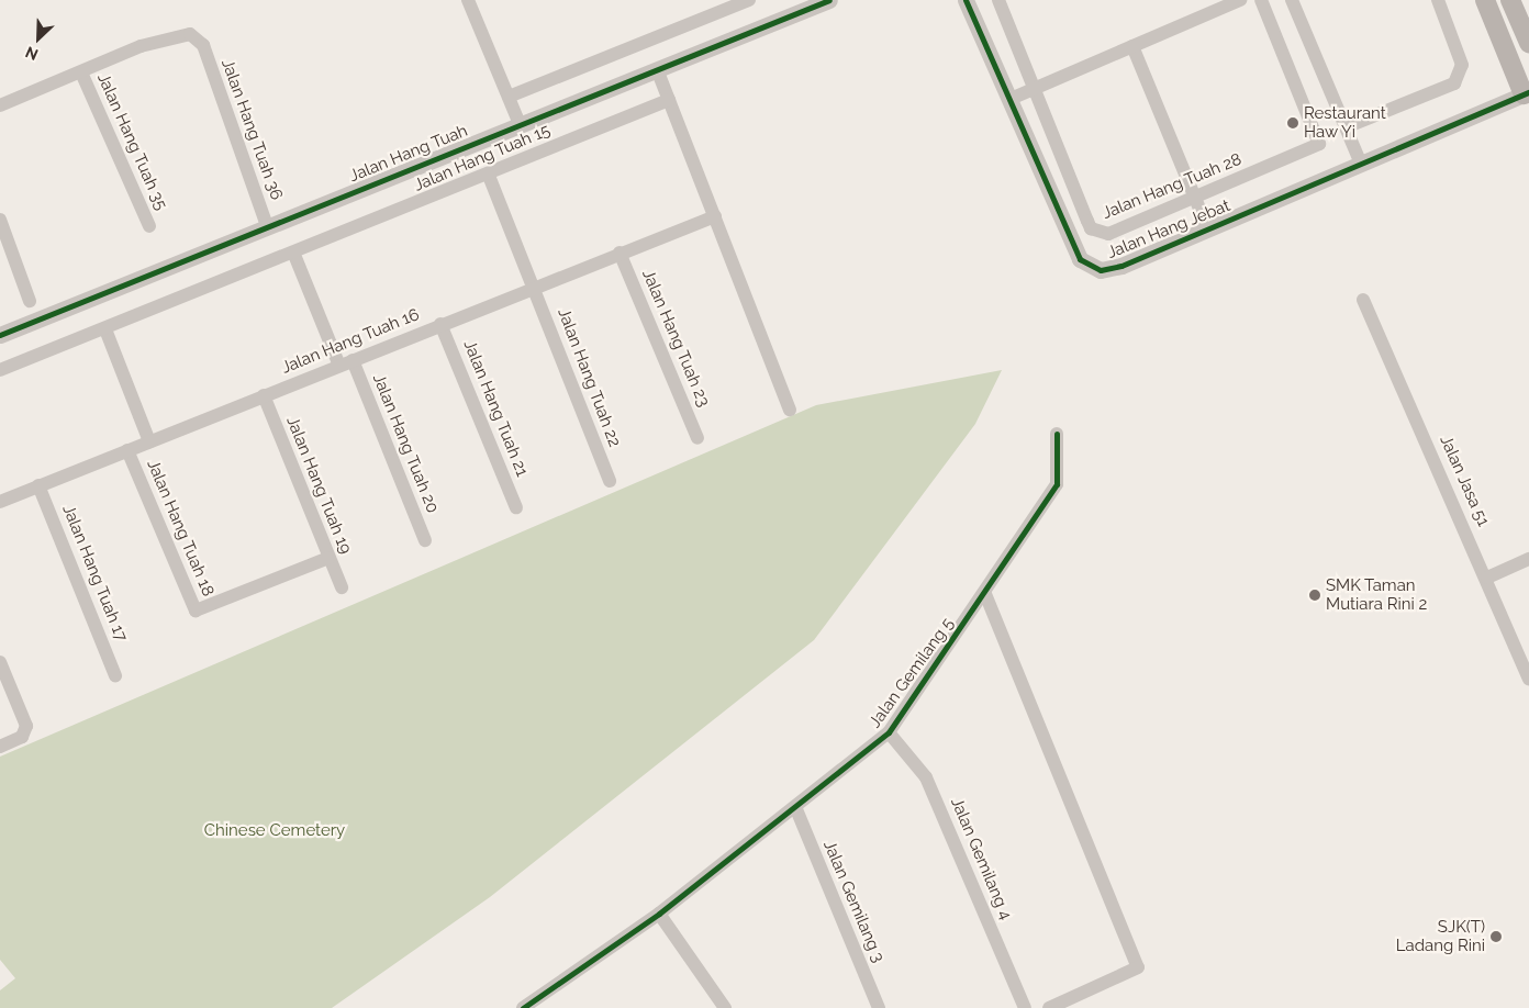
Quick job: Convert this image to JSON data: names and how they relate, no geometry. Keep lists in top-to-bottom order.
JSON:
{
  "streets": {
    "street": [
      "Jalan Hang Tuah 36",
      "Jalan Hang Tuah 35",
      "Jalan Hang Tuah",
      "Jalan Hang Tuah 15",
      "Jalan Hang Tuah 28",
      "Jalan Hang Jebat",
      "Jalan Hang Tuah 23",
      "Jalan Hang Tuah 16",
      "Jalan Hang Tuah 22",
      "Jalan Hang Tuah 21",
      "Jalan Hang Tuah 20",
      "Jalan Jasa 51",
      "Jalan Hang Tuah 19",
      "Jalan Hang Tuah 18",
      "Jalan Hang Tuah 17",
      "Jalan Gemilang 5",
      "Jalan Gemilang 4",
      "Jalan Gemilang 3"
    ]
  },
  "crossings": [
    ["Jalan Hang Tuah 36", "Jalan Hang Tuah 35"],
    ["Jalan Hang Tuah 36", "Jalan Hang Tuah"],
    ["Jalan Hang Tuah 15", "Jalan Hang Tuah 22"],
    ["Jalan Hang Tuah 23", "Jalan Hang Tuah 16"],
    ["Jalan Hang Tuah 16", "Jalan Hang Tuah 22"],
    ["Jalan Hang Tuah 16", "Jalan Hang Tuah 21"],
    ["Jalan Hang Tuah 16", "Jalan Hang Tuah 20"],
    ["Jalan Hang Tuah 16", "Jalan Hang Tuah 19"],
    ["Jalan Hang Tuah 16", "Jalan Hang Tuah 18"],
    ["Jalan Hang Tuah 16", "Jalan Hang Tuah 17"],
    ["Jalan Hang Tuah 19", "Jalan Hang Tuah 18"],
    ["Jalan Gemilang 5", "Jalan Gemilang 4"],
    ["Jalan Gemilang 5", "Jalan Gemilang 3"]
  ],
  "parks": ["Chinese Cemetery"],
  "places": ["Restaurant Haw Yi", "SMK Taman Mutiara Rini 2", "SJK(T) Ladang Rini"],
  "north": "bottom left"
}
